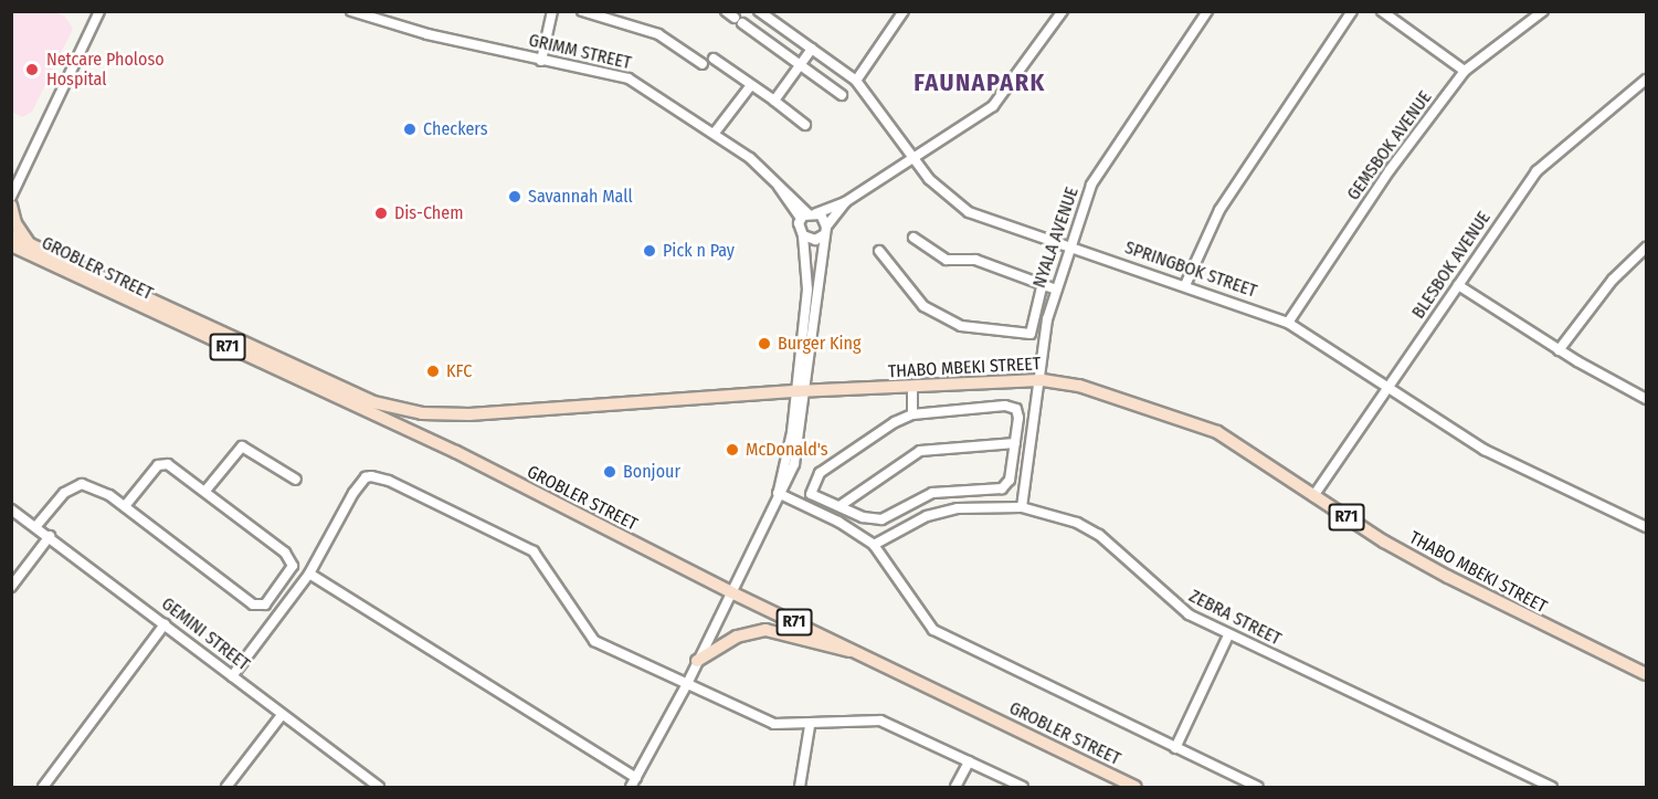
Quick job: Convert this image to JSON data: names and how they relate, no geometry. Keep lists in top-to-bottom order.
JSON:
{
  "streets": {
    "main road": ["GROBLER STREET", "R71", "THABO MBEKI STREET"],
    "street": [
      "GRIMM STREET",
      "GEMSBOK AVENUE",
      "NYALA AVENUE",
      "BLESBOK AVENUE",
      "SPRINGBOK STREET",
      "ZEBRA STREET",
      "GEMINI STREET"
    ]
  },
  "crossings": [
    ["GEMSBOK AVENUE", "SPRINGBOK STREET"],
    ["NYALA AVENUE", "SPRINGBOK STREET"],
    ["NYALA AVENUE", "THABO MBEKI STREET"],
    ["NYALA AVENUE", "ZEBRA STREET"],
    ["BLESBOK AVENUE", "SPRINGBOK STREET"],
    ["BLESBOK AVENUE", "THABO MBEKI STREET"],
    ["GROBLER STREET", "THABO MBEKI STREET"],
    ["GROBLER STREET", "ZEBRA STREET"]
  ],
  "districts": ["FAUNAPARK"],
  "places": [
    "Netcare Pholoso Hospital",
    "Checkers",
    "Savannah Mall",
    "Dis-Chem",
    "Pick n Pay",
    "Burger King",
    "KFC",
    "McDonald's",
    "Bonjour"
  ]
}
